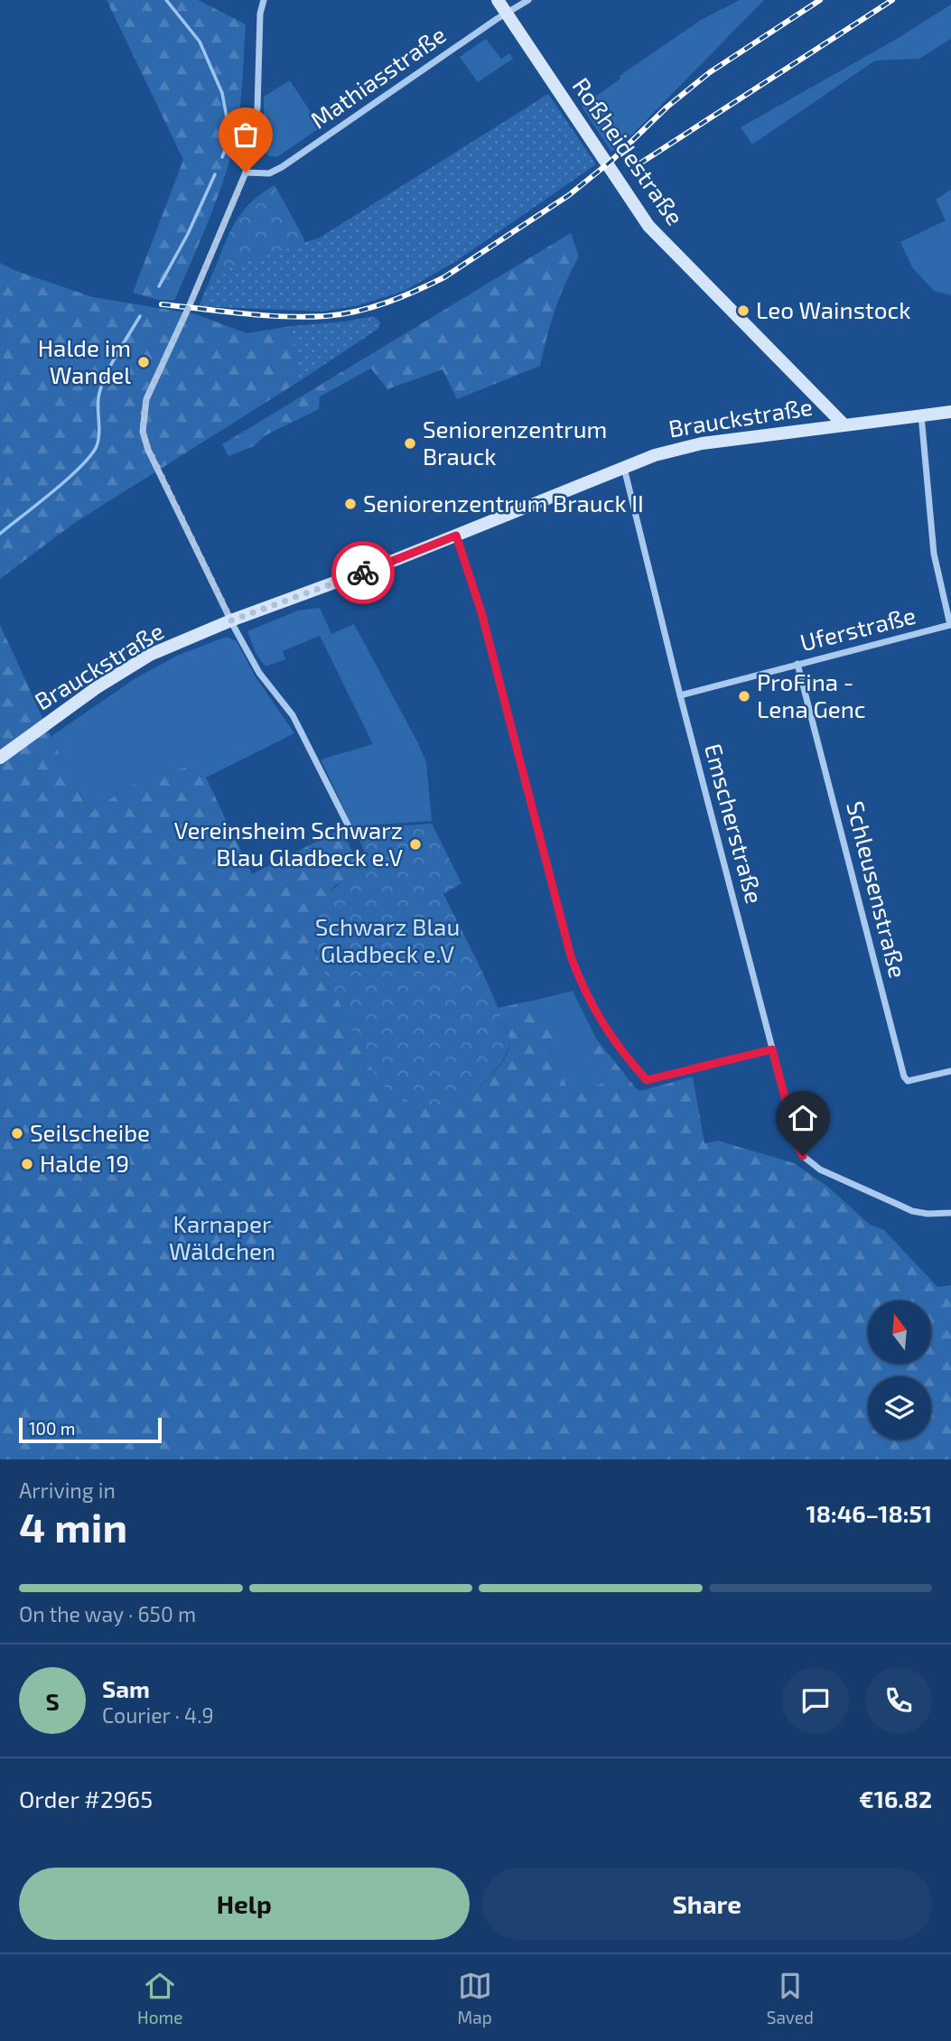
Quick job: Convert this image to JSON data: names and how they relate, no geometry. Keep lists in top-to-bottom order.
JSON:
{
  "streets": {
    "main road": ["Roßheidestraße", "Brauckstraße"],
    "street": [
      "Mathiasstraße",
      "Uferstraße",
      "Emscherstraße",
      "Schleusenstraße"
    ]
  },
  "crossings": [
    ["Mathiasstraße", "Roßheidestraße"],
    ["Roßheidestraße", "Brauckstraße"],
    ["Brauckstraße", "Uferstraße"],
    ["Brauckstraße", "Emscherstraße"],
    ["Uferstraße", "Emscherstraße"],
    ["Uferstraße", "Schleusenstraße"]
  ],
  "parks": ["Schwarz Blau Gladbeck e.V", "Karnaper Wäldchen"],
  "places": [
    "Leo Wainstock",
    "Halde im Wandel",
    "Seniorenzentrum Brauck",
    "Seniorenzentrum Brauck II",
    "ProFina - Lena Genc",
    "Vereinsheim Schwarz Blau Gladbeck e.V",
    "Seilscheibe",
    "Halde 19"
  ],
  "scale_bar": "100 m",
  "north": "top",
  "page": {
    "scale": "100 m",
    "heading": ["4 min", "Arriving in", "18:46–18:51"],
    "panel": [
      "Sam",
      "Courier · 4.9",
      "Order #2965",
      "€16.82"
    ],
    "bar": "On the way · 650 m",
    "round": "S",
    "buttons": ["Help", "Share"],
    "tabs": ["Home", "Map", "Saved"]
  }
}
